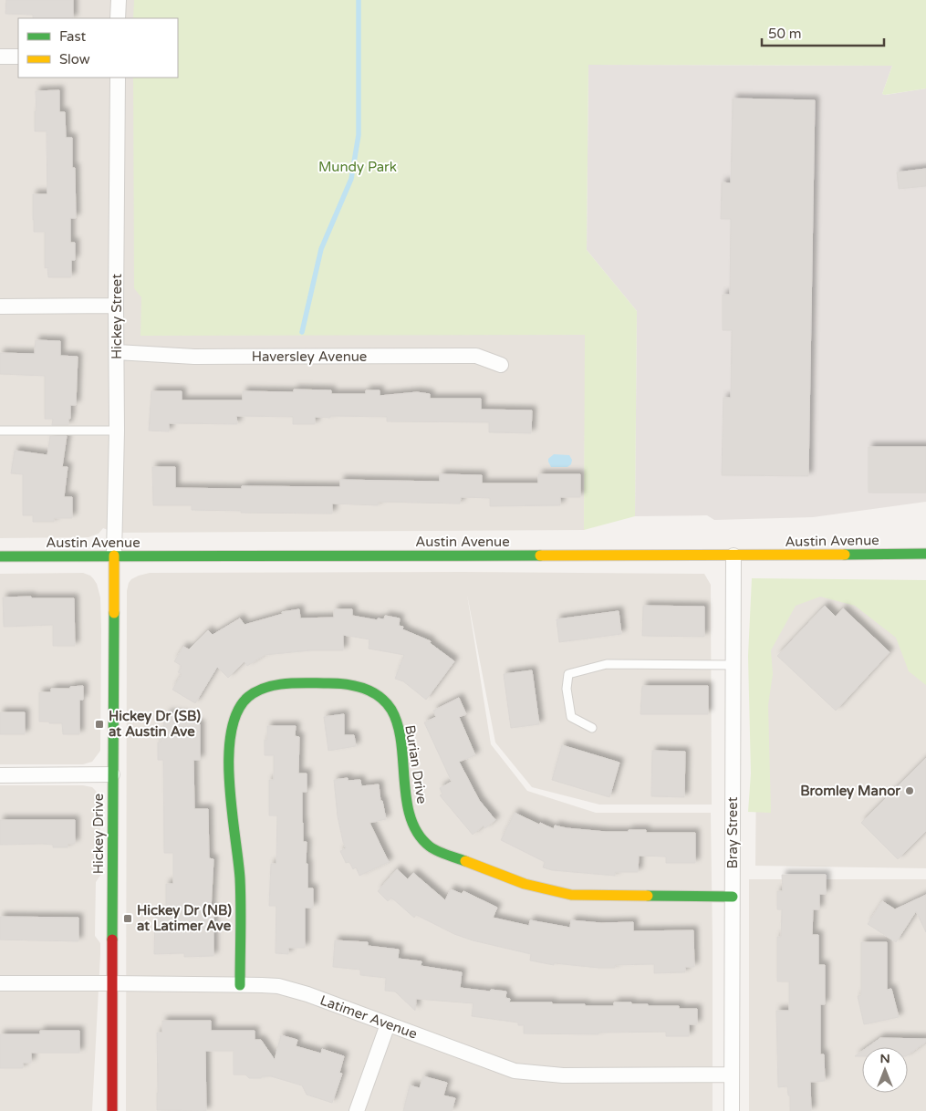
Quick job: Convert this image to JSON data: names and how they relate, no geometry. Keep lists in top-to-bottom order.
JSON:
{
  "streets": {
    "street": [
      "Hickey Street",
      "Haversley Avenue",
      "Austin Avenue",
      "Burian Drive",
      "Bray Street",
      "Hickey Drive",
      "Latimer Avenue"
    ]
  },
  "crossings": [
    ["Hickey Street", "Haversley Avenue"],
    ["Hickey Street", "Austin Avenue"],
    ["Hickey Street", "Hickey Drive"],
    ["Austin Avenue", "Bray Street"],
    ["Austin Avenue", "Hickey Drive"],
    ["Burian Drive", "Bray Street"],
    ["Burian Drive", "Latimer Avenue"],
    ["Bray Street", "Latimer Avenue"],
    ["Hickey Drive", "Latimer Avenue"]
  ],
  "parks": ["Mundy Park"],
  "places": {
    "transit": ["Hickey Dr (SB) at Austin Ave", "Hickey Dr (NB) at Latimer Ave"],
    "other": ["Bromley Manor"]
  },
  "legend": ["Fast", "Slow"],
  "scale_bar": "50 m",
  "north": "top"
}
